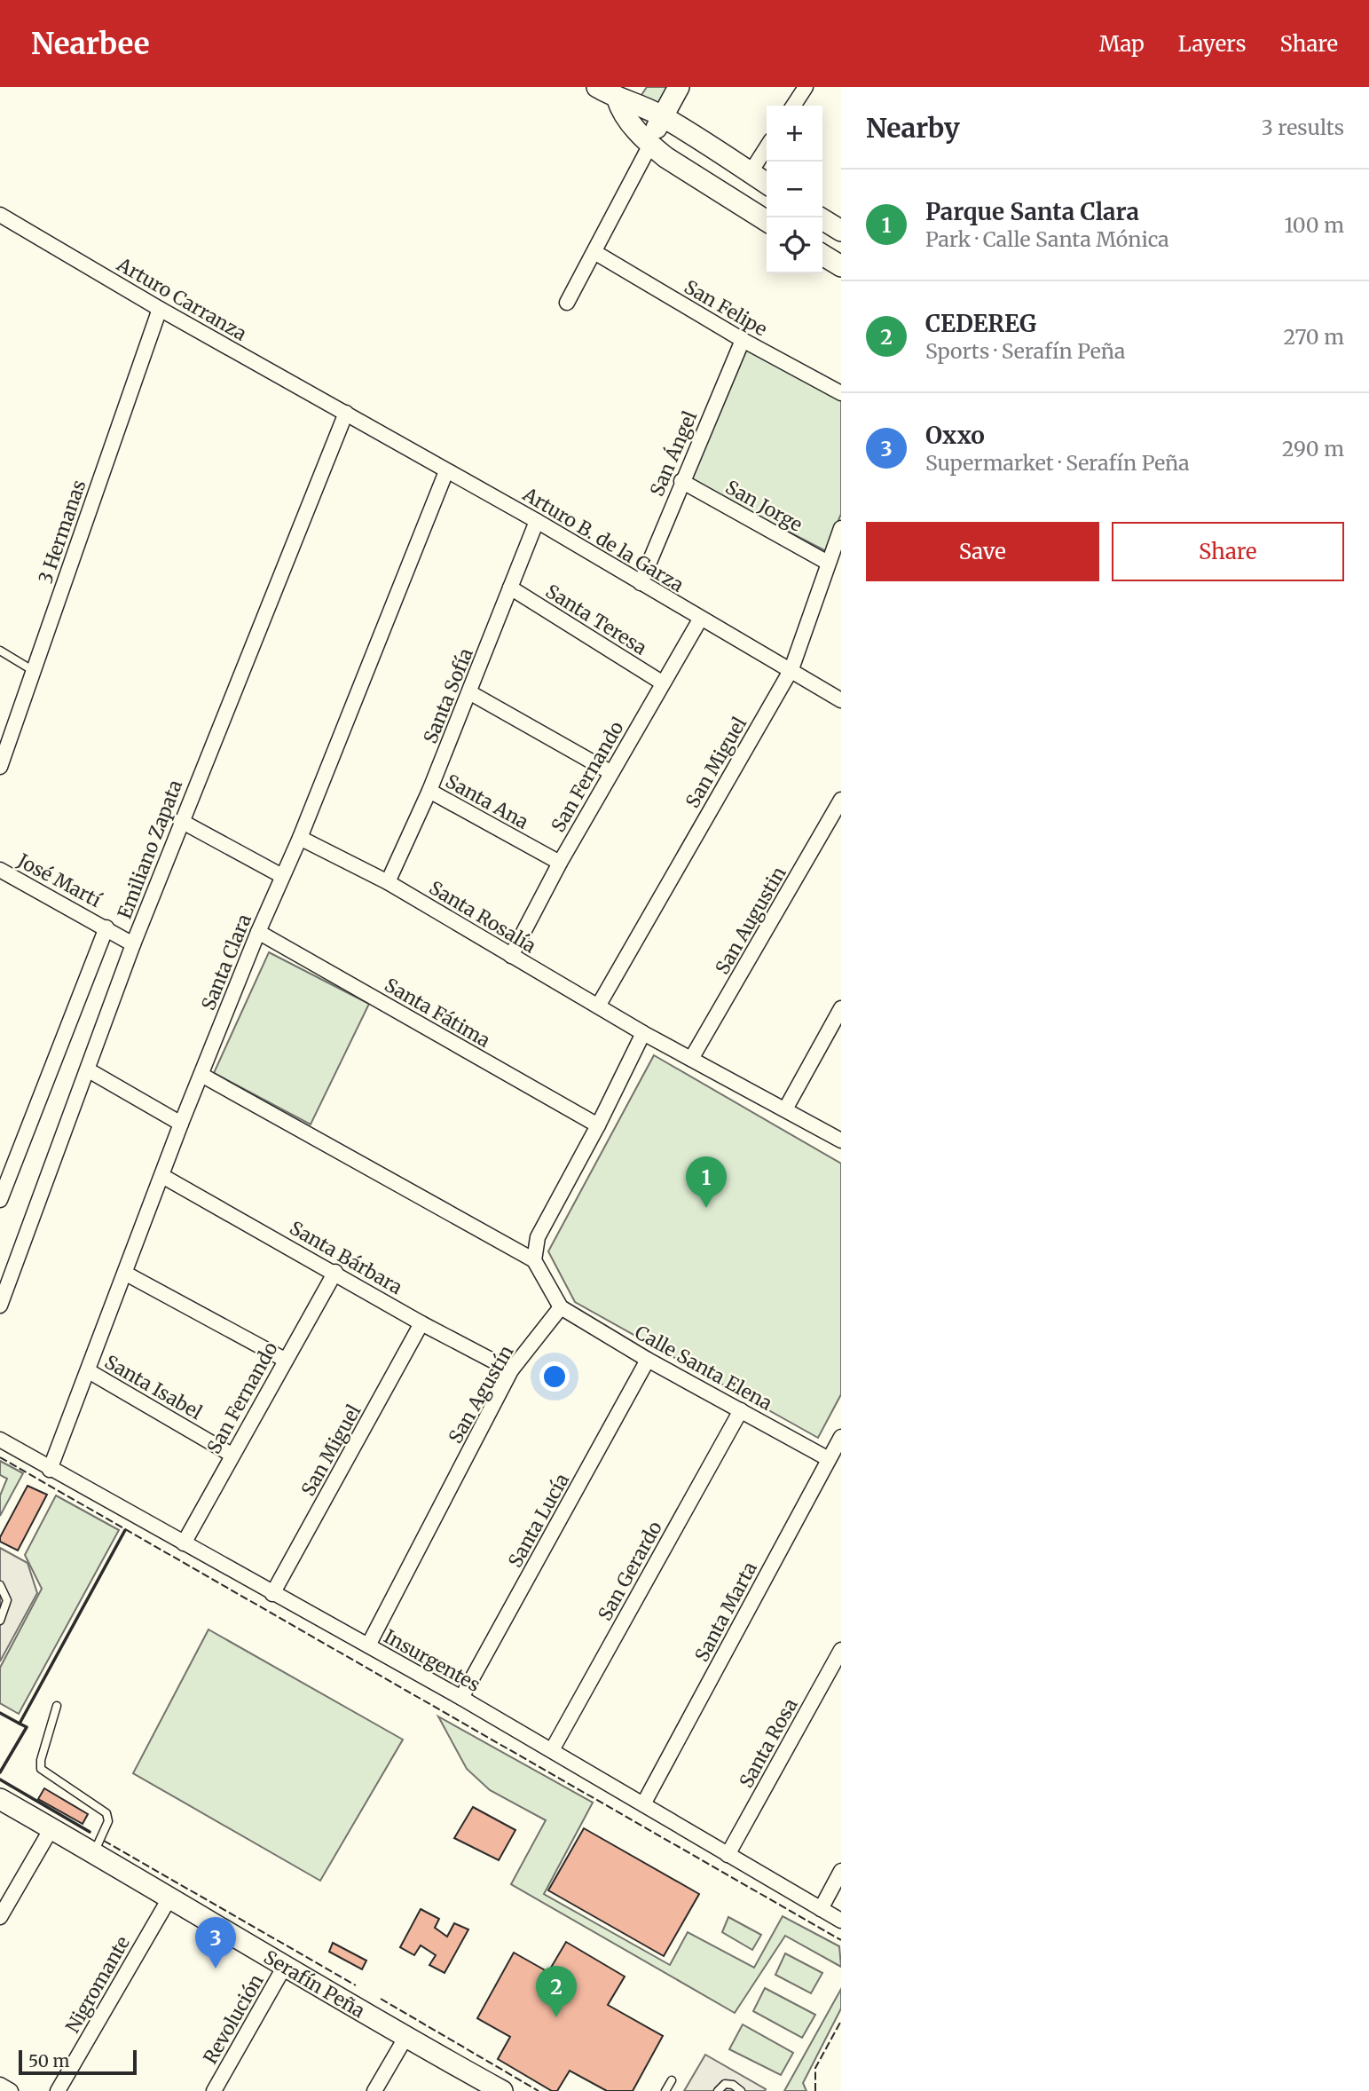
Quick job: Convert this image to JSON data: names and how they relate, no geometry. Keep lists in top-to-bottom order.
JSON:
{
  "streets": {
    "main road": ["Serafín Peña"],
    "street": [
      "Arturo Carranza",
      "San Felipe",
      "San Ángel",
      "San Jorge",
      "3 Hermanas",
      "Arturo B. de la Garza",
      "Santa Teresa",
      "Santa Sofía",
      "San Miguel",
      "San Fernando",
      "Santa Ana",
      "Emiliano Zapata",
      "José Martí",
      "Santa Rosalía",
      "San Augustin",
      "Santa Clara",
      "Santa Fátima",
      "Santa Bárbara",
      "Calle Santa Elena",
      "Santa Isabel",
      "San Agustín",
      "Santa Lucía",
      "San Gerardo",
      "Santa Marta",
      "Insurgentes",
      "Santa Rosa",
      "Nigromante",
      "Revolución"
    ]
  },
  "crossings": [
    ["Arturo Carranza", "3 Hermanas"],
    ["Arturo Carranza", "Arturo B. de la Garza"],
    ["Arturo Carranza", "Emiliano Zapata"],
    ["San Felipe", "San Ángel"],
    ["San Ángel", "San Jorge"],
    ["San Ángel", "Arturo B. de la Garza"],
    ["San Jorge", "San Miguel"],
    ["Arturo B. de la Garza", "Santa Sofía"],
    ["Arturo B. de la Garza", "San Miguel"],
    ["Arturo B. de la Garza", "San Fernando"],
    ["Arturo B. de la Garza", "Emiliano Zapata"],
    ["Arturo B. de la Garza", "Santa Clara"],
    ["Santa Teresa", "Santa Sofía"],
    ["Santa Teresa", "San Fernando"],
    ["Santa Sofía", "Santa Ana"],
    ["Santa Sofía", "Santa Rosalía"],
    ["San Miguel", "Santa Rosalía"],
    ["San Miguel", "Santa Bárbara"],
    ["San Miguel", "Insurgentes"],
    ["San Fernando", "Santa Ana"],
    ["San Fernando", "Santa Rosalía"],
    ["San Fernando", "Santa Bárbara"],
    ["San Fernando", "Santa Isabel"],
    ["San Fernando", "Insurgentes"],
    ["Emiliano Zapata", "José Martí"],
    ["Santa Rosalía", "San Augustin"],
    ["Santa Rosalía", "Santa Clara"],
    ["Santa Clara", "Santa Fátima"],
    ["Santa Clara", "Santa Bárbara"],
    ["Santa Clara", "Santa Isabel"],
    ["Santa Clara", "Insurgentes"],
    ["Santa Bárbara", "San Agustín"],
    ["Calle Santa Elena", "San Agustín"],
    ["Calle Santa Elena", "Santa Lucía"],
    ["Calle Santa Elena", "San Gerardo"],
    ["Calle Santa Elena", "Santa Marta"],
    ["San Agustín", "Insurgentes"],
    ["Santa Lucía", "Insurgentes"],
    ["San Gerardo", "Insurgentes"],
    ["Santa Marta", "Insurgentes"],
    ["Insurgentes", "Santa Rosa"],
    ["Serafín Peña", "Nigromante"],
    ["Serafín Peña", "Revolución"]
  ],
  "scale_bar": "50 m",
  "page": {
    "header": "Nearbee",
    "nav": ["Map", "Layers", "Share"],
    "heading": ["Nearby", "3 results"],
    "map_buttons": ["+", "−"],
    "list": [
      {
        "mark": "1",
        "name": "Parque Santa Clara",
        "note": "Park · Calle Santa Mónica",
        "value": "100 m"
      },
      {
        "mark": "2",
        "name": "CEDEREG",
        "note": "Sports · Serafín Peña",
        "value": "270 m"
      },
      {
        "mark": "3",
        "name": "Oxxo",
        "note": "Supermarket · Serafín Peña",
        "value": "290 m"
      }
    ],
    "buttons": ["Save", "Share"],
    "pins": ["1", "3", "2"],
    "scale": "50 m"
  }
}
